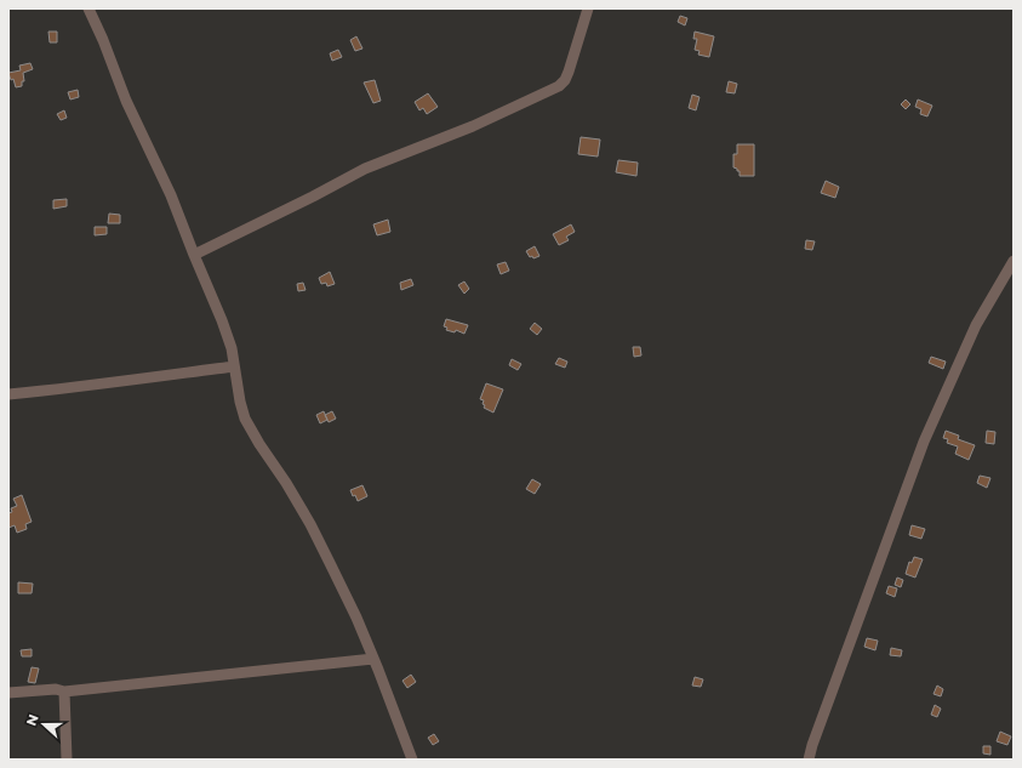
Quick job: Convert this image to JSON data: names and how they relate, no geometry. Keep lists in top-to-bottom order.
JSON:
{
  "north": "left"
}
